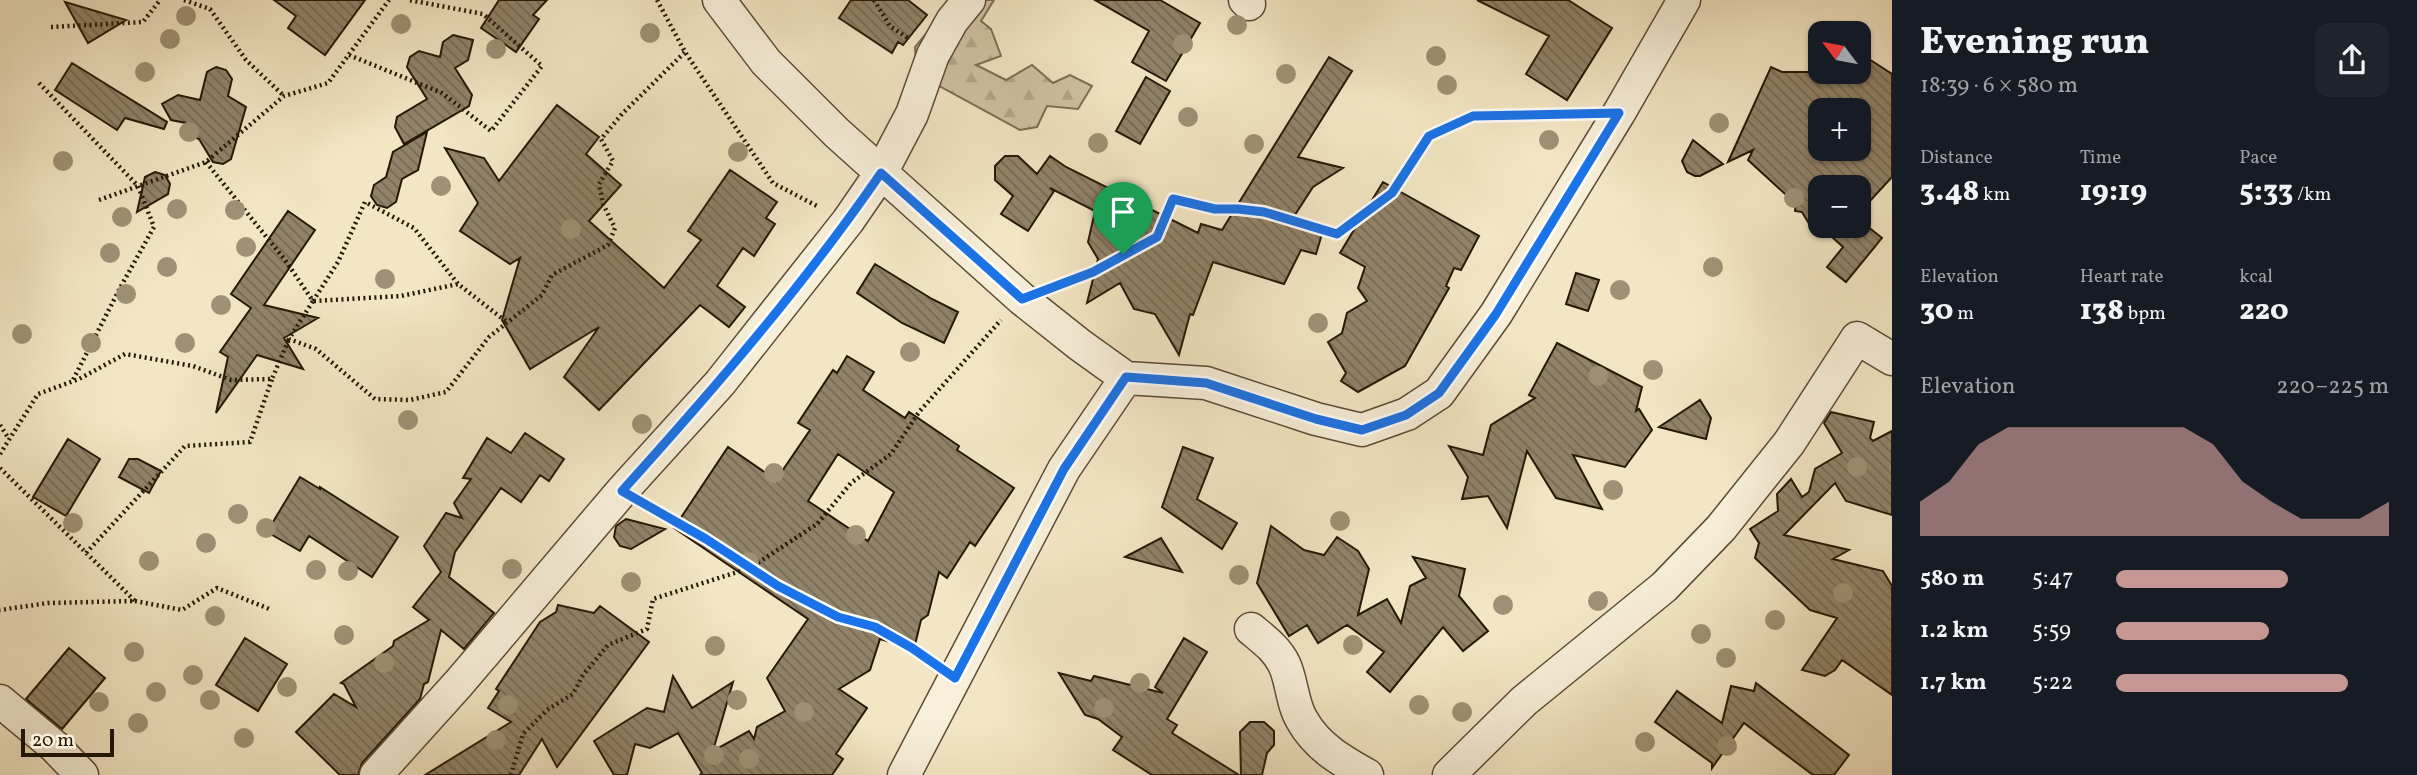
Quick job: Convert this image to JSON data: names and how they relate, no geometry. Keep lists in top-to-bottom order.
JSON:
{
  "scale_bar": "20 m",
  "north": "top left",
  "page": {
    "heading": ["Evening run", "18:39 · 6 × 580 m"],
    "map_buttons": ["+", "−"],
    "stats": [
      ["Distance", "3.48 km"],
      ["Time", "19:19"],
      ["Pace", "5:33 /km"],
      ["Elevation", "30 m"],
      ["Heart rate", "138 bpm"],
      ["kcal", "220"]
    ],
    "chart": ["Elevation", "220–225 m"],
    "list": [
      {
        "name": "580 m",
        "note": "5:47"
      },
      {
        "name": "1.2 km",
        "note": "5:59"
      },
      {
        "name": "1.7 km",
        "note": "5:22"
      }
    ],
    "scale": "20 m"
  }
}
